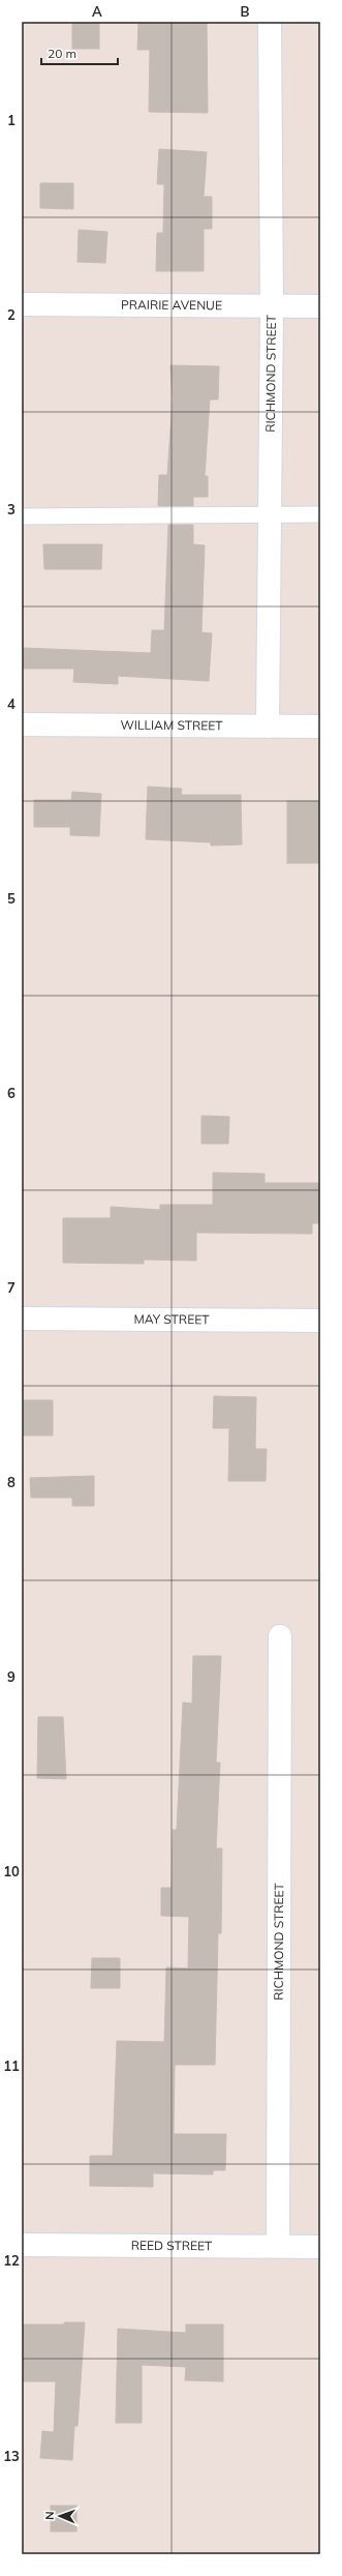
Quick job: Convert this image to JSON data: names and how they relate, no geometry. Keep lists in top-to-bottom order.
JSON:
{
  "streets": {
    "street": [
      "PRAIRIE AVENUE",
      "RICHMOND STREET",
      "WILLIAM STREET",
      "MAY STREET",
      "REED STREET"
    ]
  },
  "crossings": [
    ["PRAIRIE AVENUE", "RICHMOND STREET"],
    ["RICHMOND STREET", "WILLIAM STREET"],
    ["RICHMOND STREET", "REED STREET"]
  ],
  "scale_bar": "20 m",
  "north": "left",
  "grid": {
    "columns": ["A", "B"],
    "rows": [
      "1",
      "2",
      "3",
      "4",
      "5",
      "6",
      "7",
      "8",
      "9",
      "10",
      "11",
      "12",
      "13"
    ]
  }
}
